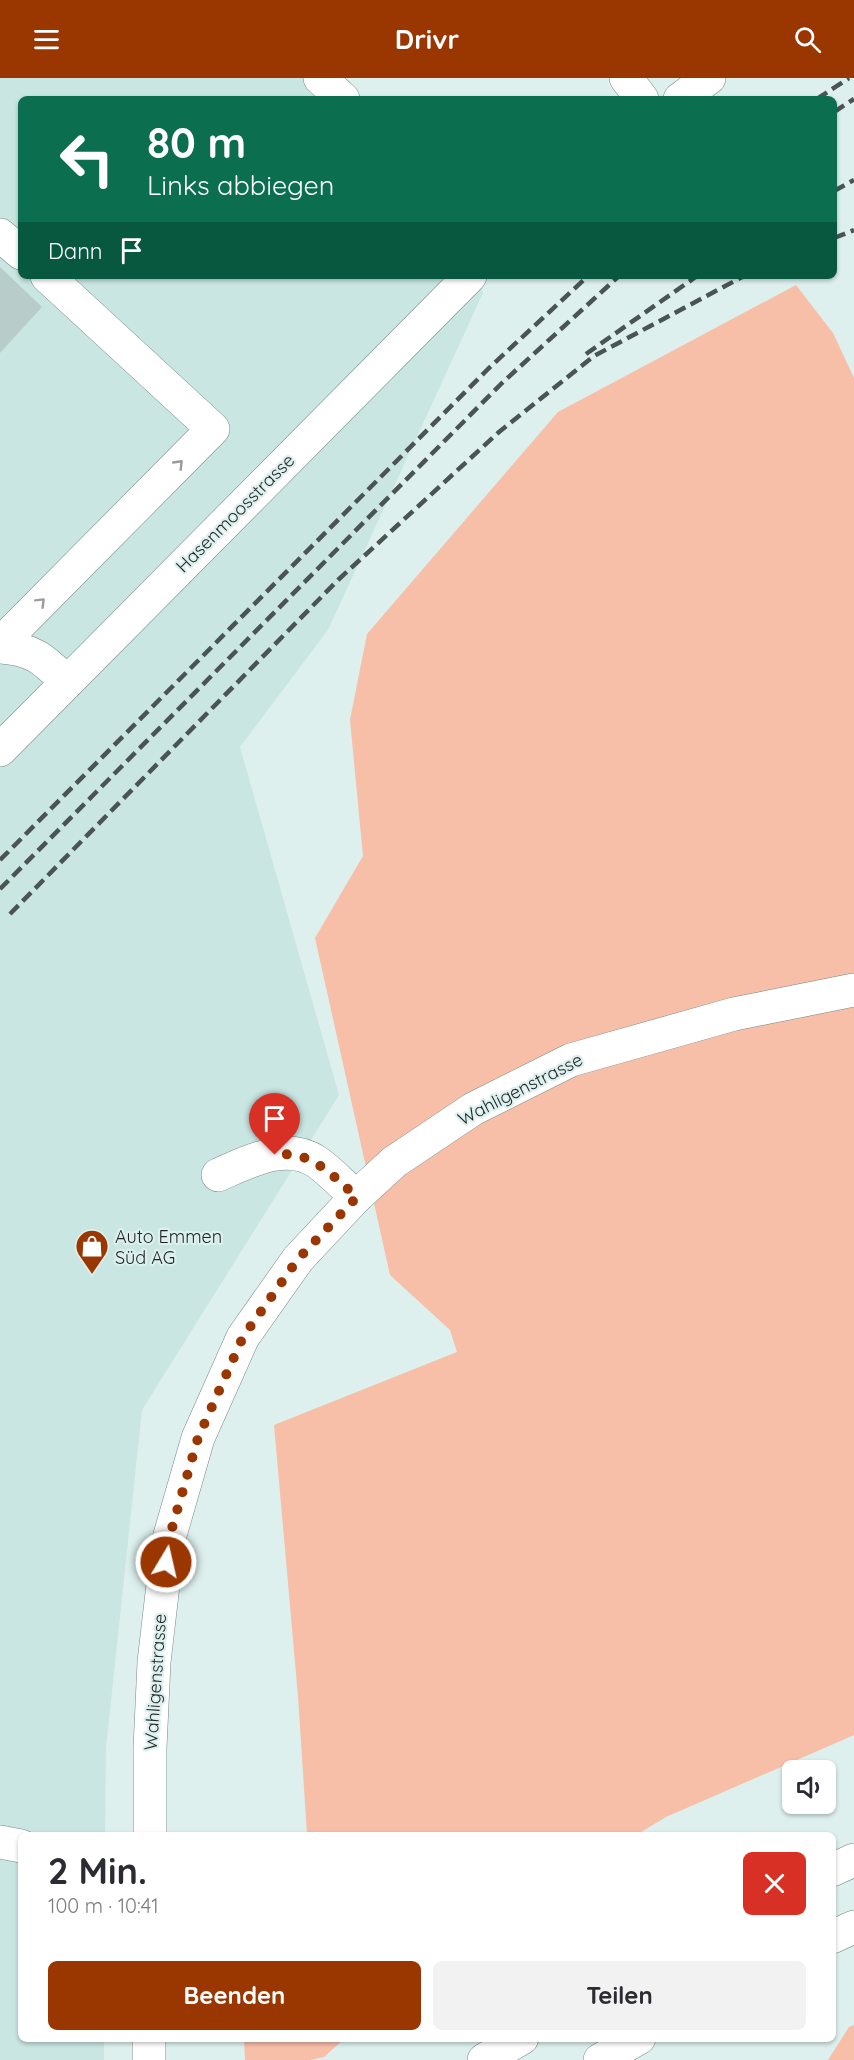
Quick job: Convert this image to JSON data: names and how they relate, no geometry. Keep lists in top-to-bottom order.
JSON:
{
  "streets": {
    "main road": ["Hasenmoosstrasse", "Wahligenstrasse"]
  },
  "places": {
    "shop": ["Auto Emmen Süd AG"]
  },
  "page": {
    "header": "Drivr",
    "turn": ["80 m", "Links abbiegen"],
    "then": "Dann",
    "heading": ["2 Min.", "100 m · 10:41"],
    "buttons": ["Beenden", "Teilen"]
  }
}
